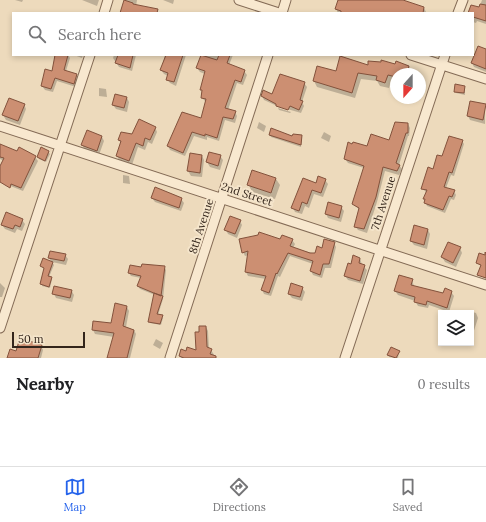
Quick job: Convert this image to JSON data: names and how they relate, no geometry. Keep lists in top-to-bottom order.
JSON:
{
  "streets": {
    "street": ["2nd Street", "7th Avenue", "8th Avenue"]
  },
  "crossings": [
    ["2nd Street", "7th Avenue"],
    ["2nd Street", "8th Avenue"]
  ],
  "scale_bar": "50 m",
  "north": "bottom",
  "page": {
    "search": "Search here",
    "scale": "50 m",
    "heading": ["Nearby", "0 results"],
    "nav": ["Map", "Directions", "Saved"]
  }
}
